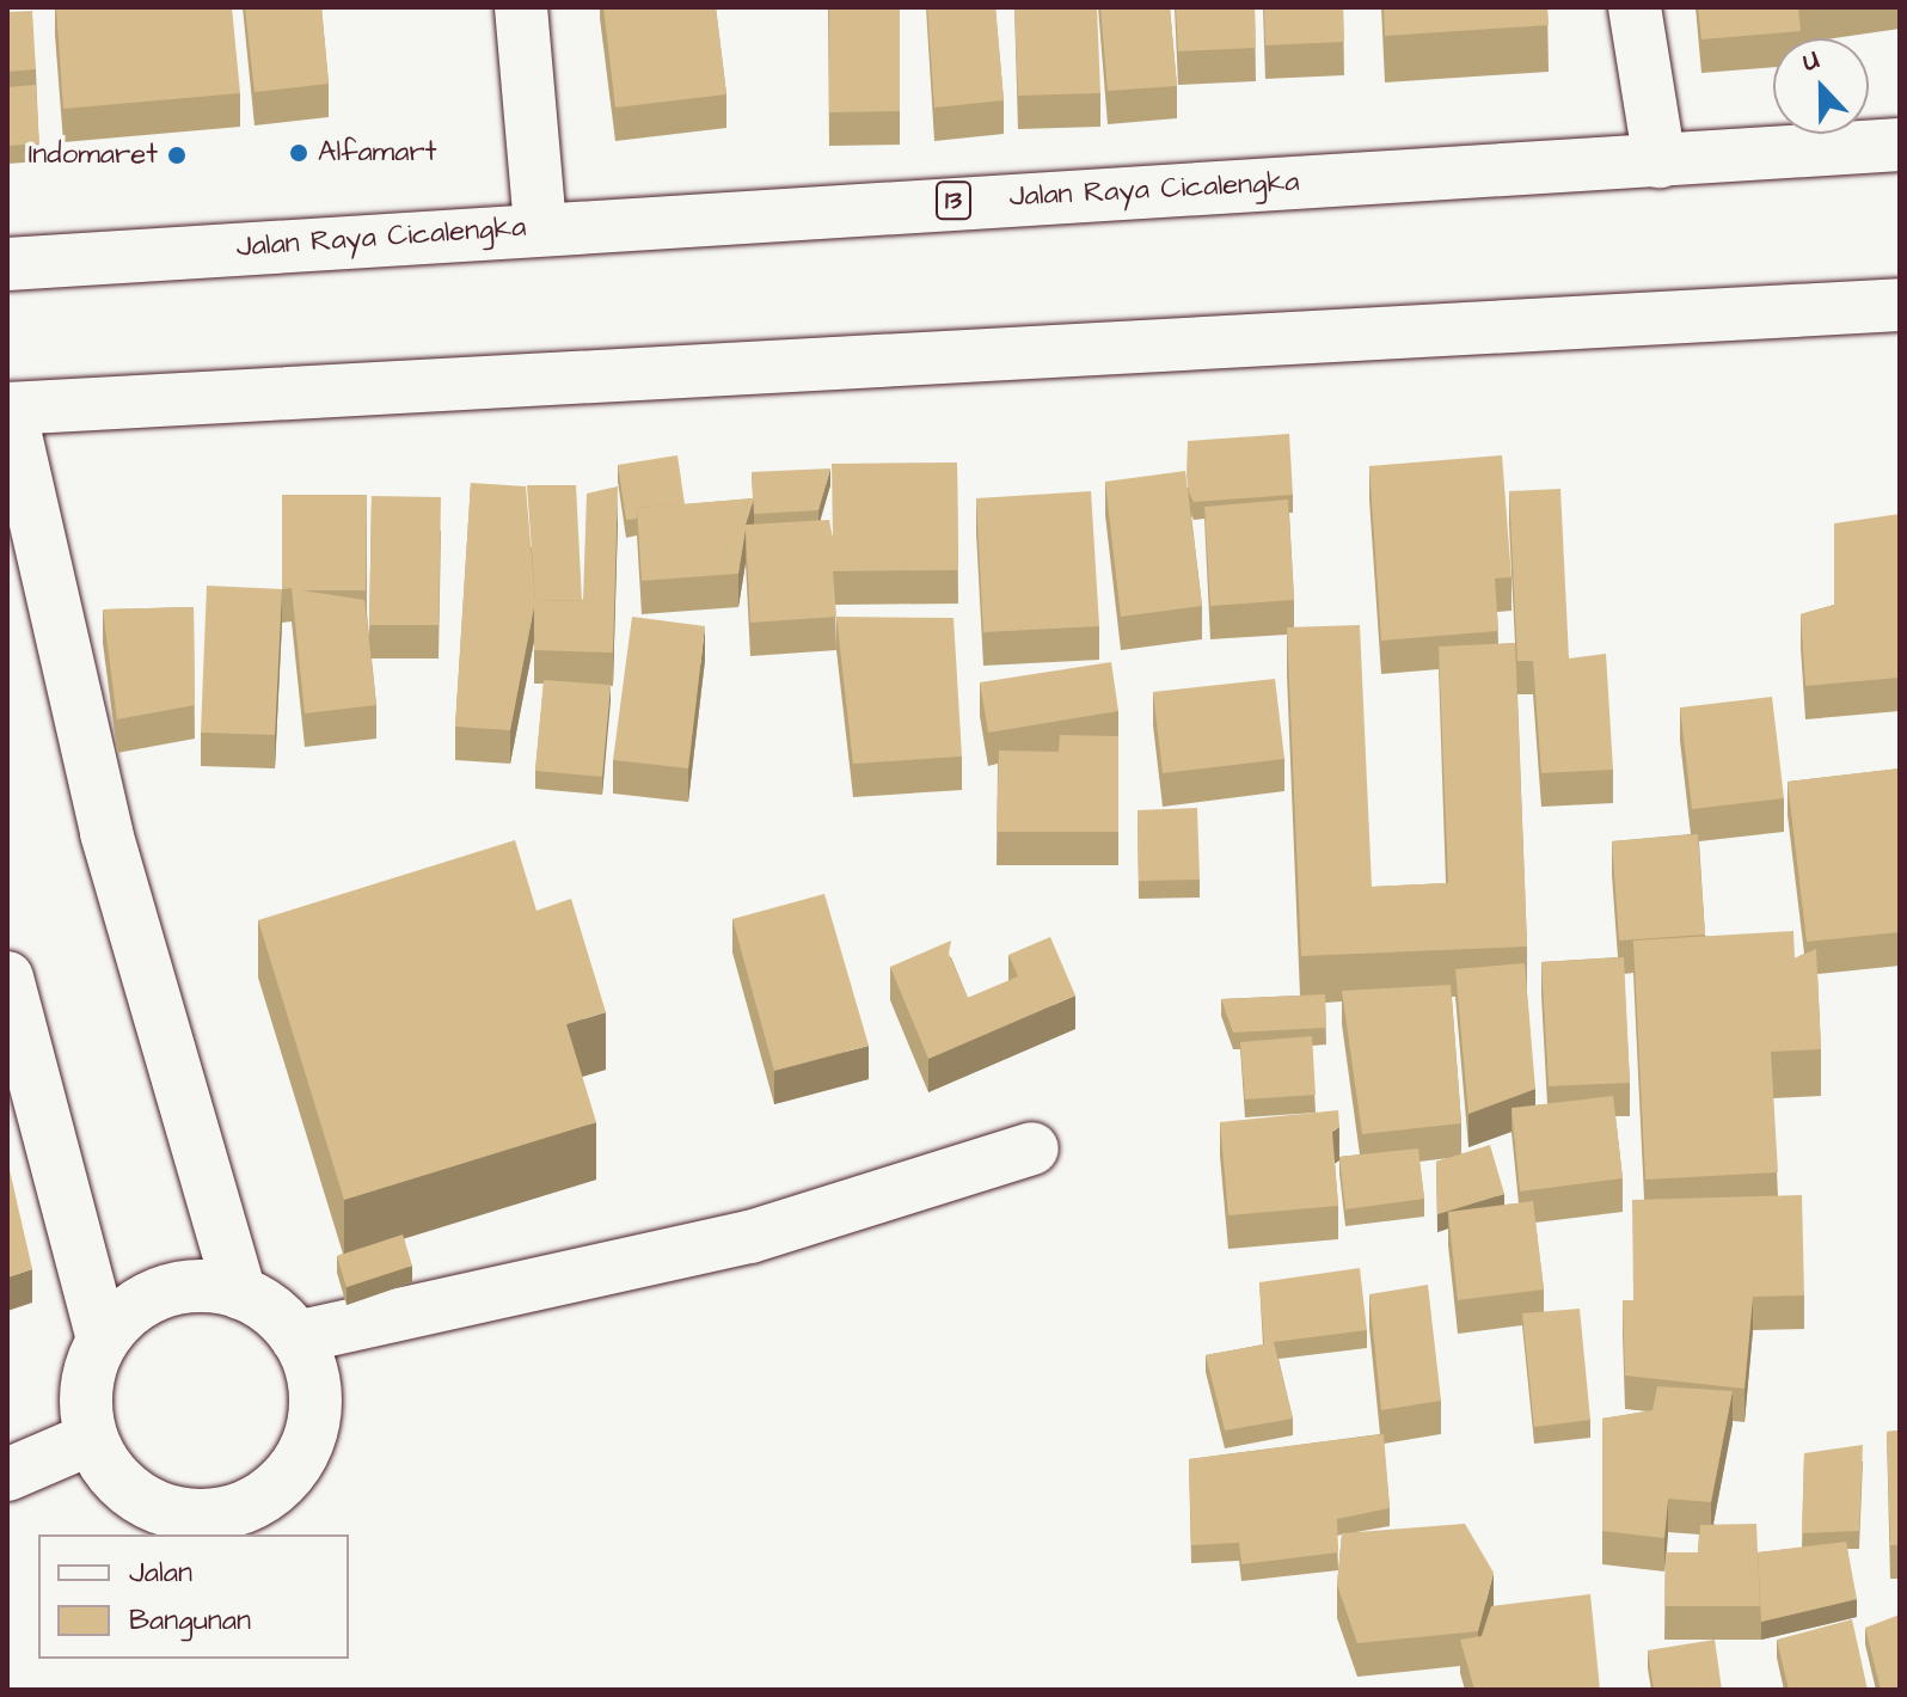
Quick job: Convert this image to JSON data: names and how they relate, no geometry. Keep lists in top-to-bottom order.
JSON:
{
  "streets": {
    "main road": ["Jalan Raya Cicalengka", "13"]
  },
  "places": ["Alfamart", "Indomaret"],
  "legend": ["Jalan", "Bangunan"],
  "north": "top"
}
